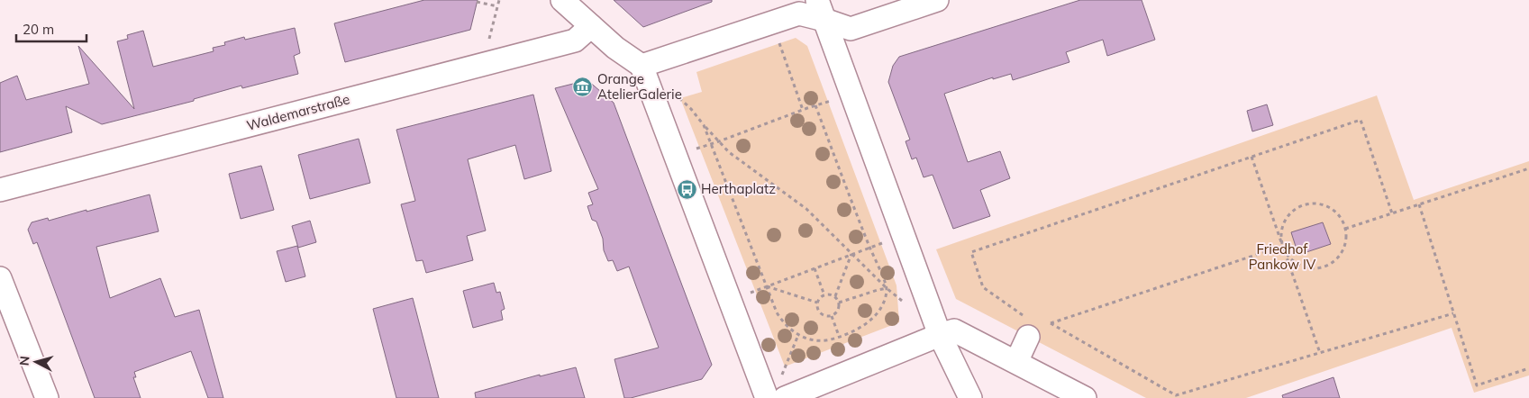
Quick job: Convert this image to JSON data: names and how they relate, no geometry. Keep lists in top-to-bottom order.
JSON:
{
  "streets": {
    "street": ["Waldemarstraße"]
  },
  "parks": ["Friedhof Pankow IV"],
  "places": {
    "museum": ["Orange AtelierGalerie"],
    "bus stop": ["Herthaplatz"]
  },
  "scale_bar": "20 m",
  "north": "left"
}
